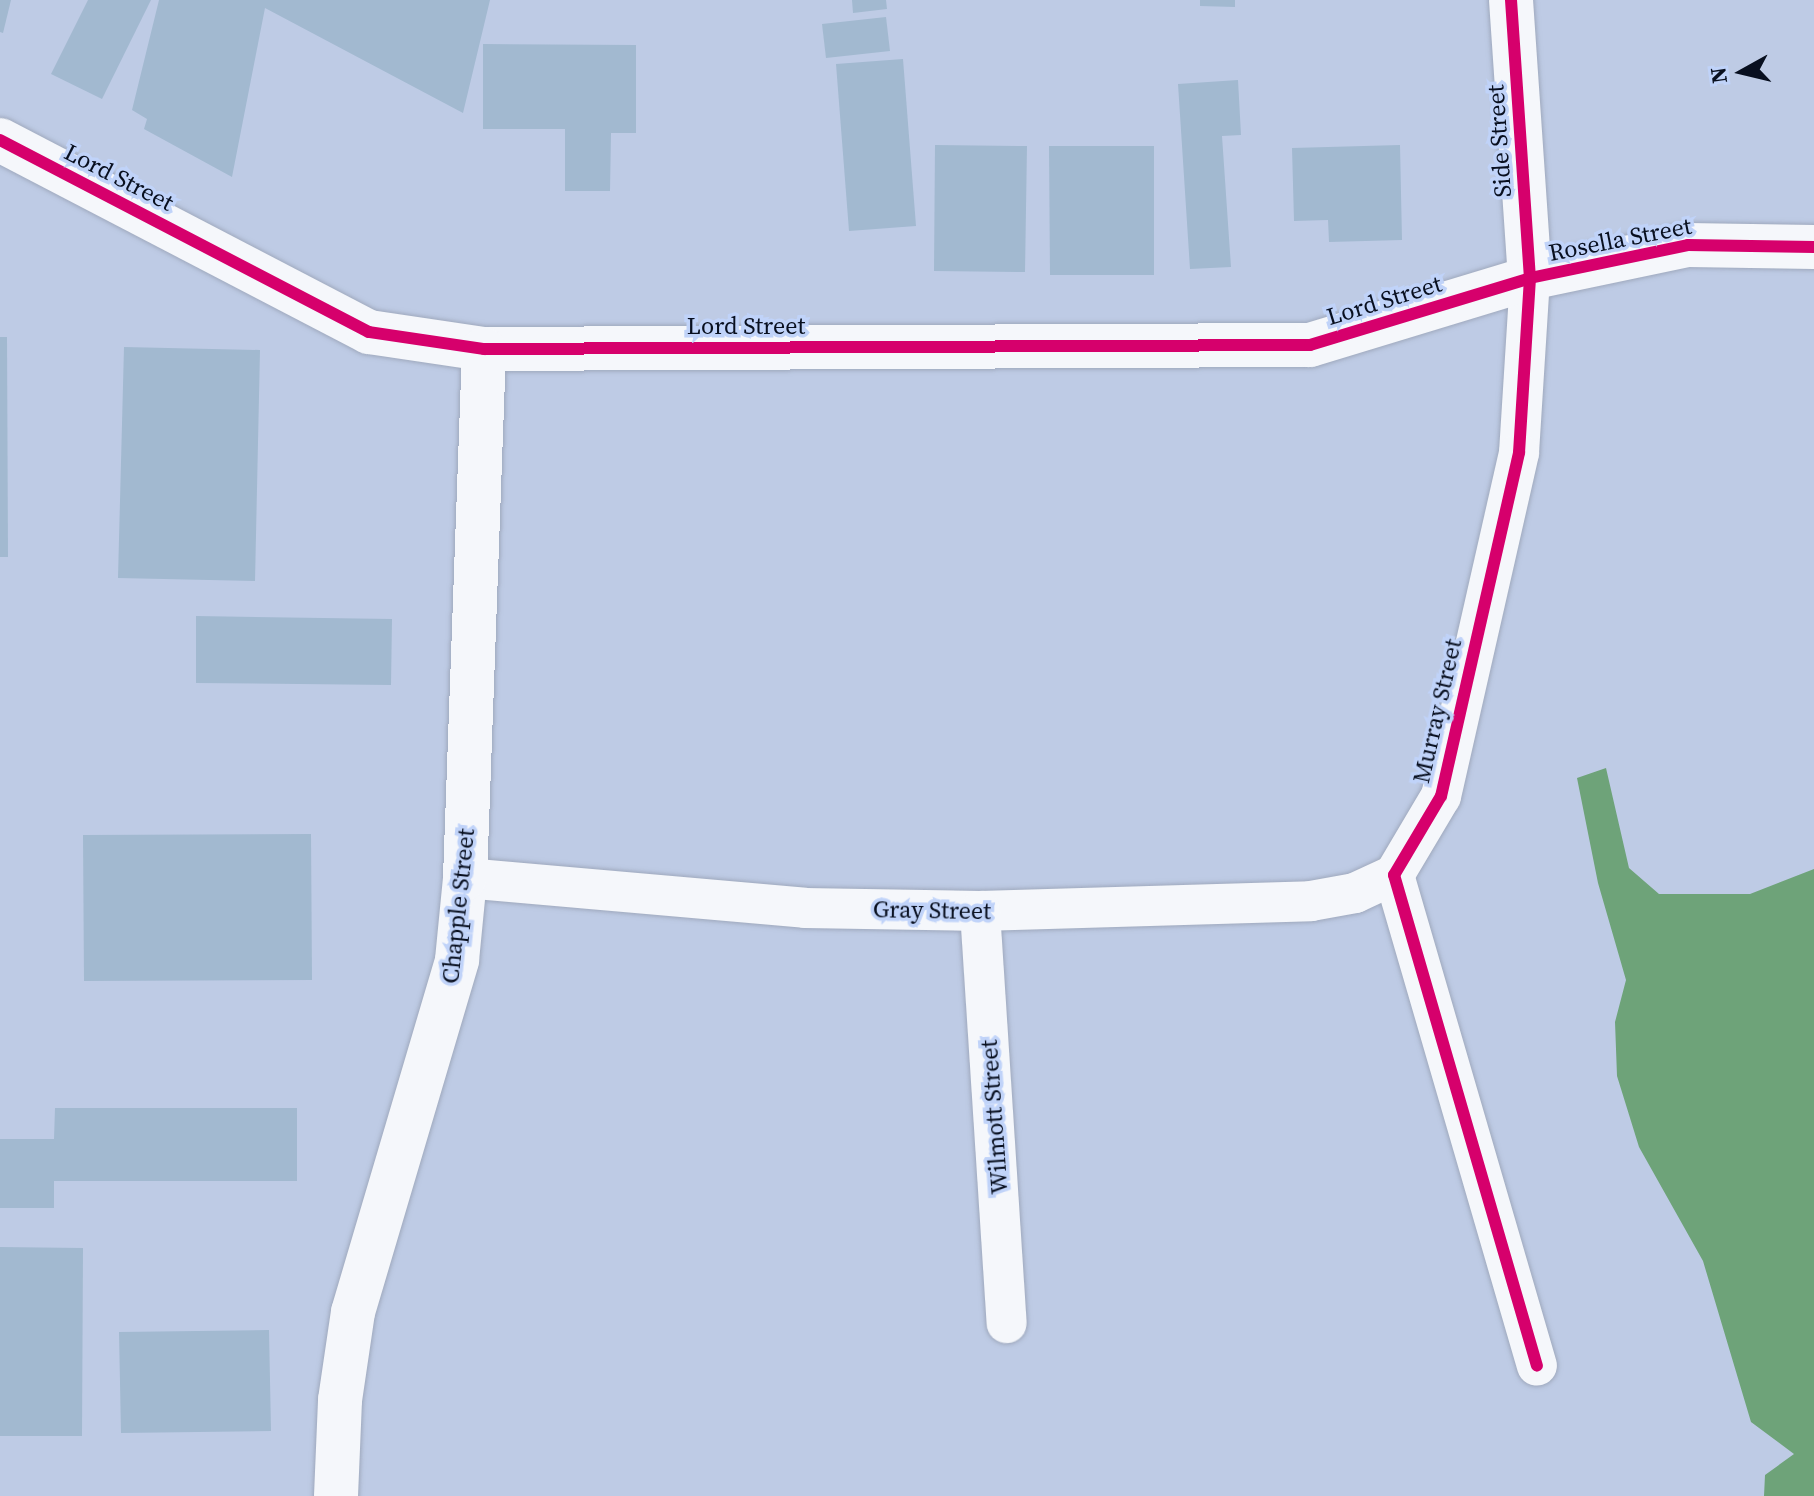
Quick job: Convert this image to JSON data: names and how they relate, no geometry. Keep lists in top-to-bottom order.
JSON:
{
  "streets": {
    "street": [
      "Side Street",
      "Lord Street",
      "Rosella Street",
      "Murray Street",
      "Chapple Street",
      "Gray Street",
      "Wilmott Street"
    ]
  },
  "crossings": [
    ["Side Street", "Lord Street"],
    ["Side Street", "Rosella Street"],
    ["Side Street", "Murray Street"],
    ["Lord Street", "Rosella Street"],
    ["Lord Street", "Murray Street"],
    ["Lord Street", "Chapple Street"],
    ["Rosella Street", "Murray Street"],
    ["Murray Street", "Gray Street"],
    ["Chapple Street", "Gray Street"],
    ["Gray Street", "Wilmott Street"]
  ],
  "north": "left"
}
